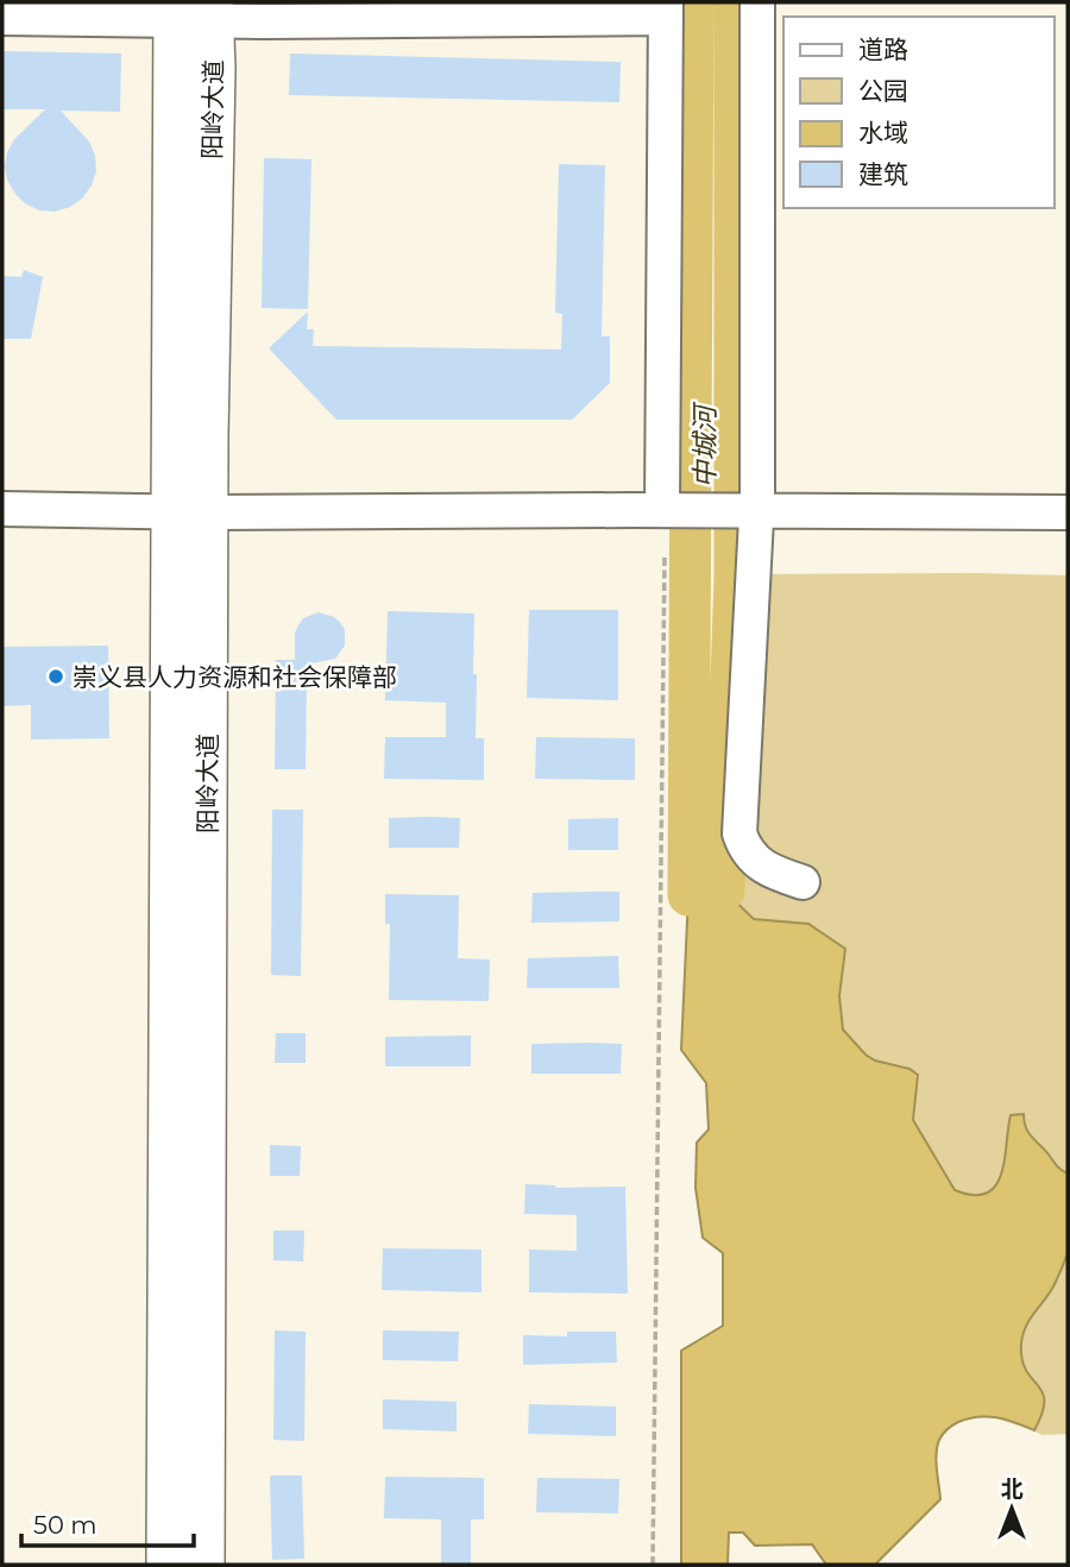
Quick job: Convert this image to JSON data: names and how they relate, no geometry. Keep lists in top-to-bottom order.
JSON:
{
  "streets": {
    "main road": ["阳岭大道"]
  },
  "water": ["中城河"],
  "places": ["崇义县人力资源和社会保障部"],
  "legend": [
    "道路",
    "公园",
    "水域",
    "建筑"
  ],
  "scale_bar": "50 m",
  "north": "top"
}
